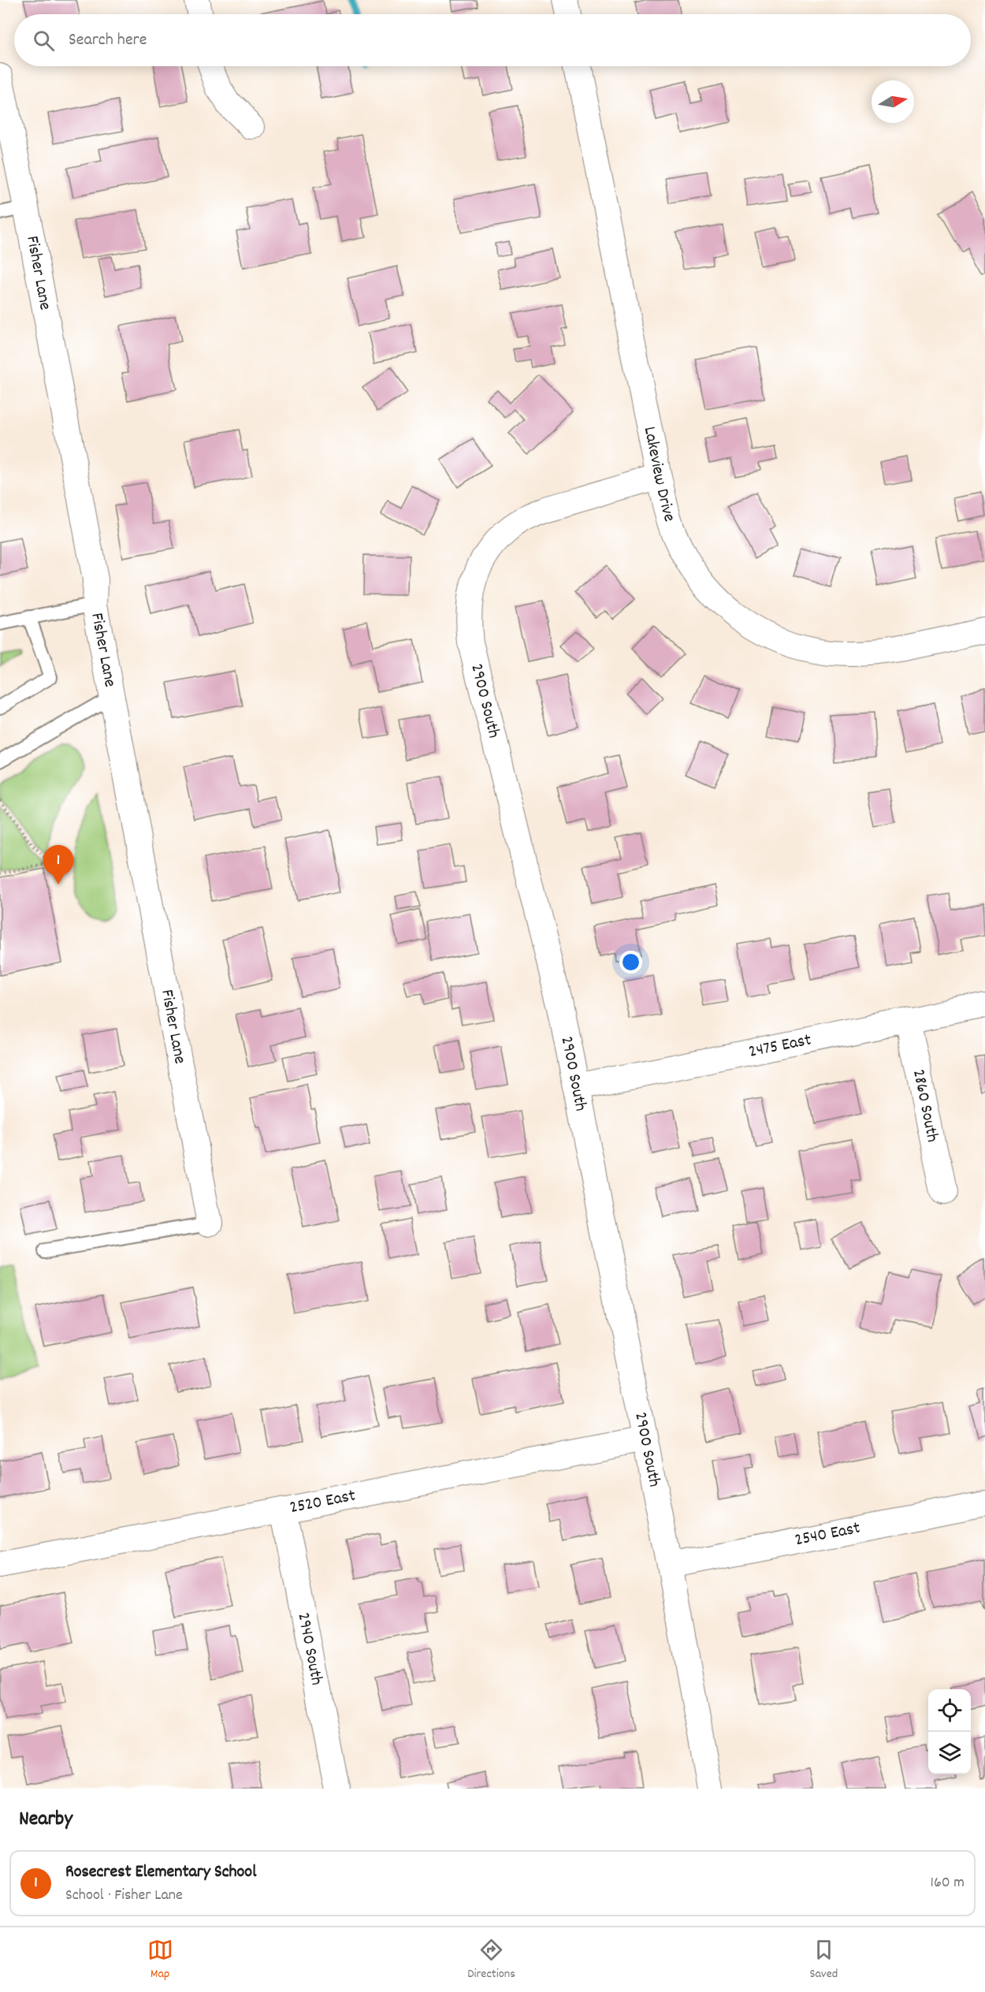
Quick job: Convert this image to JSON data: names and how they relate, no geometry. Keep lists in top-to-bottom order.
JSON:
{
  "streets": {
    "street": [
      "Fisher Lane",
      "Lakeview Drive",
      "2900 South",
      "2475 East",
      "2860 South",
      "2520 East",
      "2540 East",
      "2940 South"
    ]
  },
  "crossings": [
    ["Lakeview Drive", "2900 South"],
    ["2900 South", "2475 East"],
    ["2900 South", "2520 East"],
    ["2900 South", "2540 East"],
    ["2475 East", "2860 South"],
    ["2520 East", "2940 South"]
  ],
  "north": "right",
  "page": {
    "search": "Search here",
    "pins": "1",
    "heading": "Nearby",
    "list": [
      {
        "mark": "1",
        "name": "Rosecrest Elementary School",
        "note": "School · Fisher Lane",
        "value": "160 m"
      }
    ],
    "nav": ["Map", "Directions", "Saved"]
  }
}
